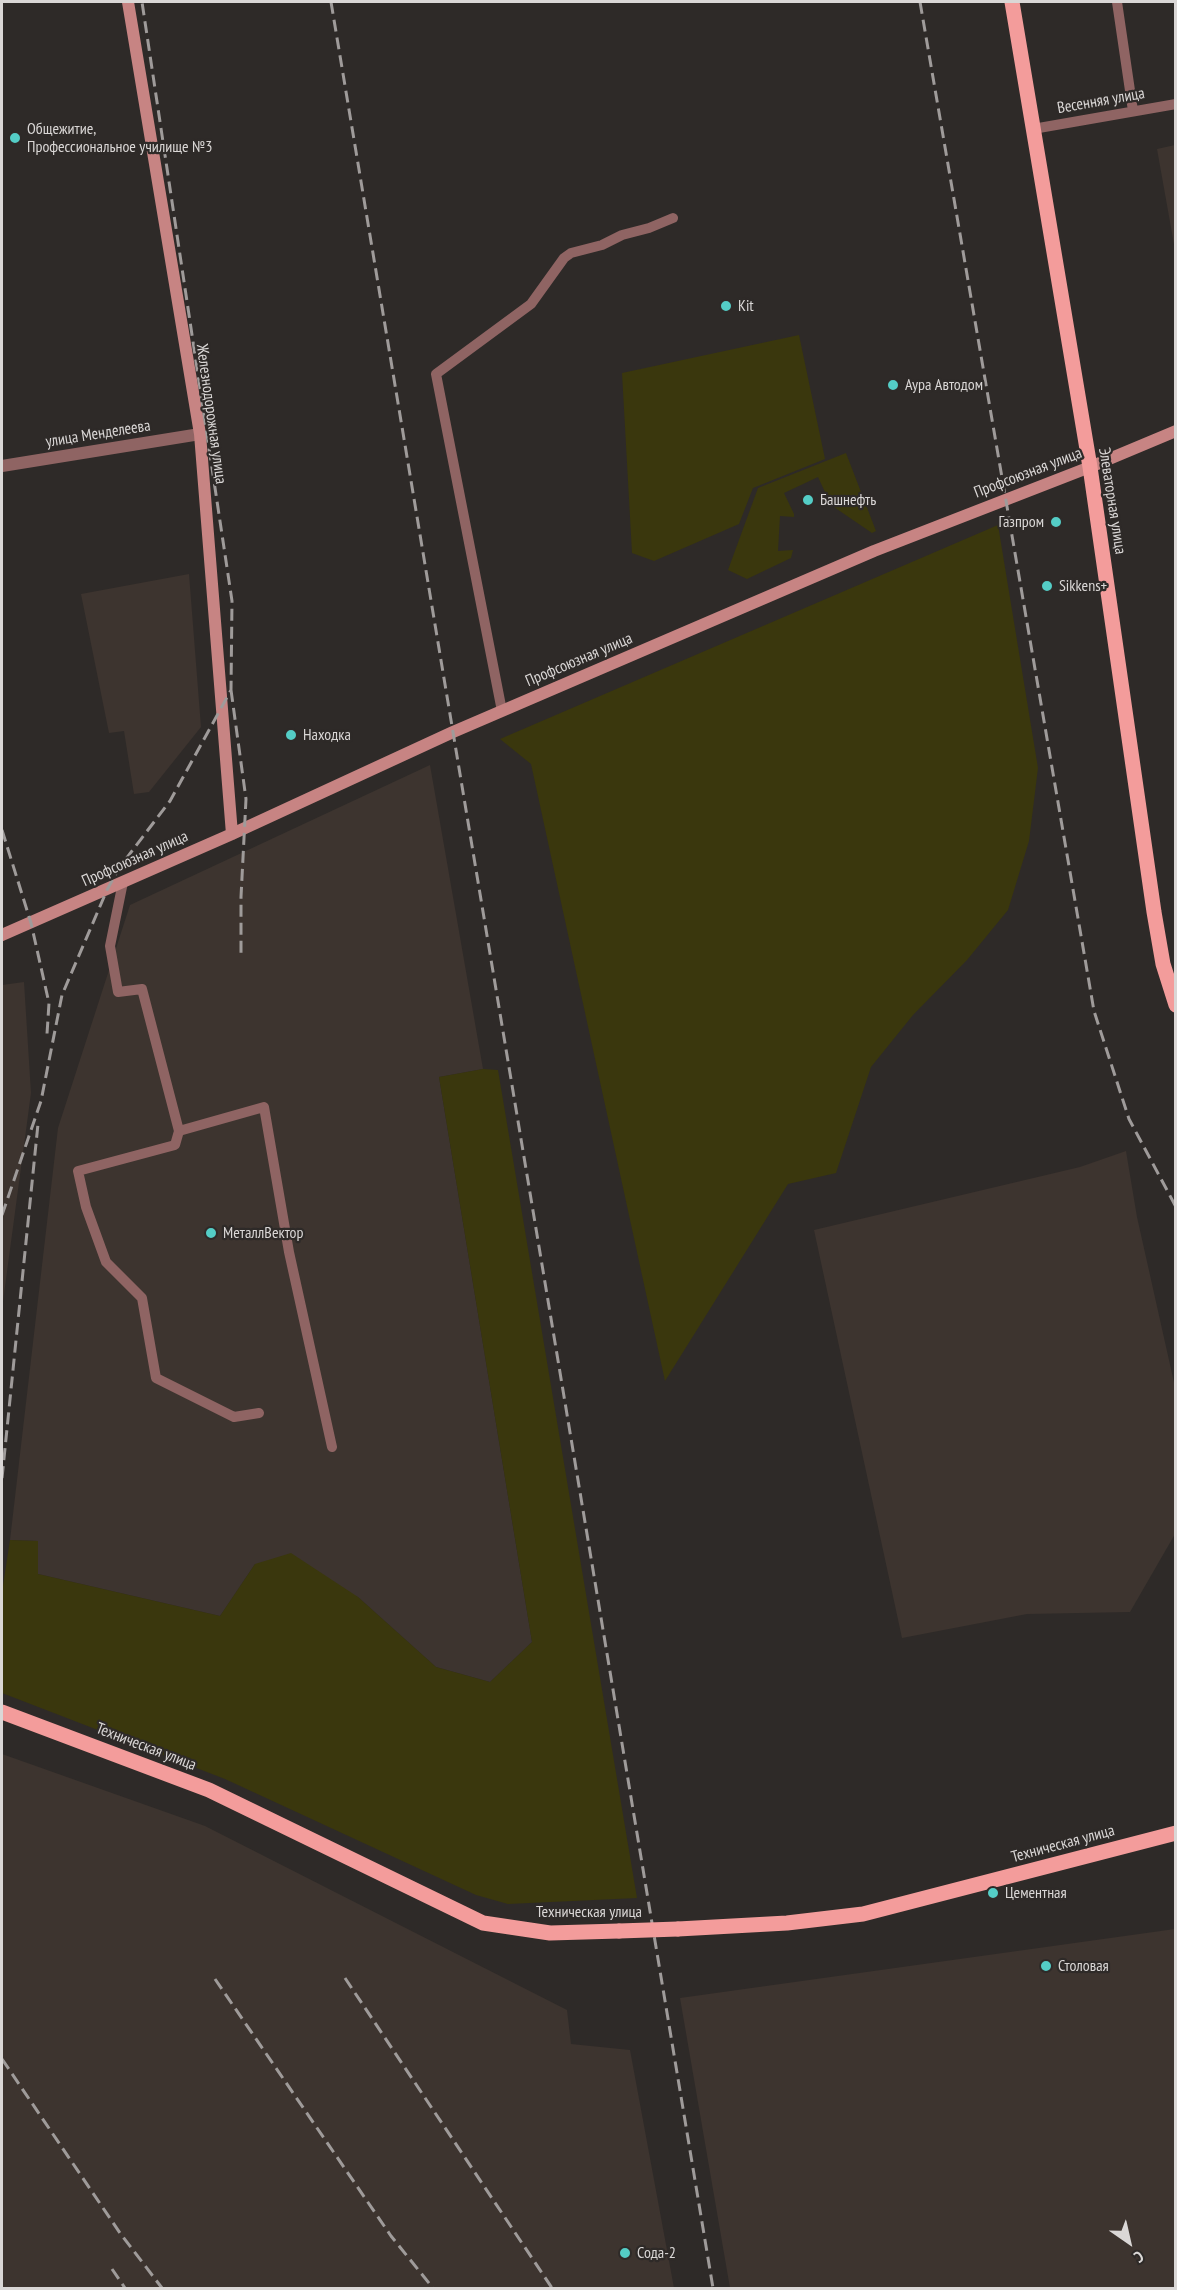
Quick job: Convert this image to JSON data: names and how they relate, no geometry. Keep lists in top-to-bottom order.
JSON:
{
  "streets": {
    "main road": [
      "Железнодорожная улица",
      "Профсоюзная улица",
      "Элеваторная улица",
      "Техническая улица"
    ],
    "street": ["Весенняя улица", "улица Менделеева"]
  },
  "crossings": [
    ["Весенняя улица", "Элеваторная улица"],
    ["Железнодорожная улица", "улица Менделеева"],
    ["Железнодорожная улица", "Профсоюзная улица"],
    ["Профсоюзная улица", "Элеваторная улица"]
  ],
  "places": [
    "Общежитие, Профессиональное училище №3",
    "Kit",
    "Аура Автодом",
    "Башнефть",
    "Газпром",
    "Sikkens+",
    "Находка",
    "МеталлВектор",
    "Цементная",
    "Столовая",
    "Сода-2"
  ],
  "north": "bottom right"
}
